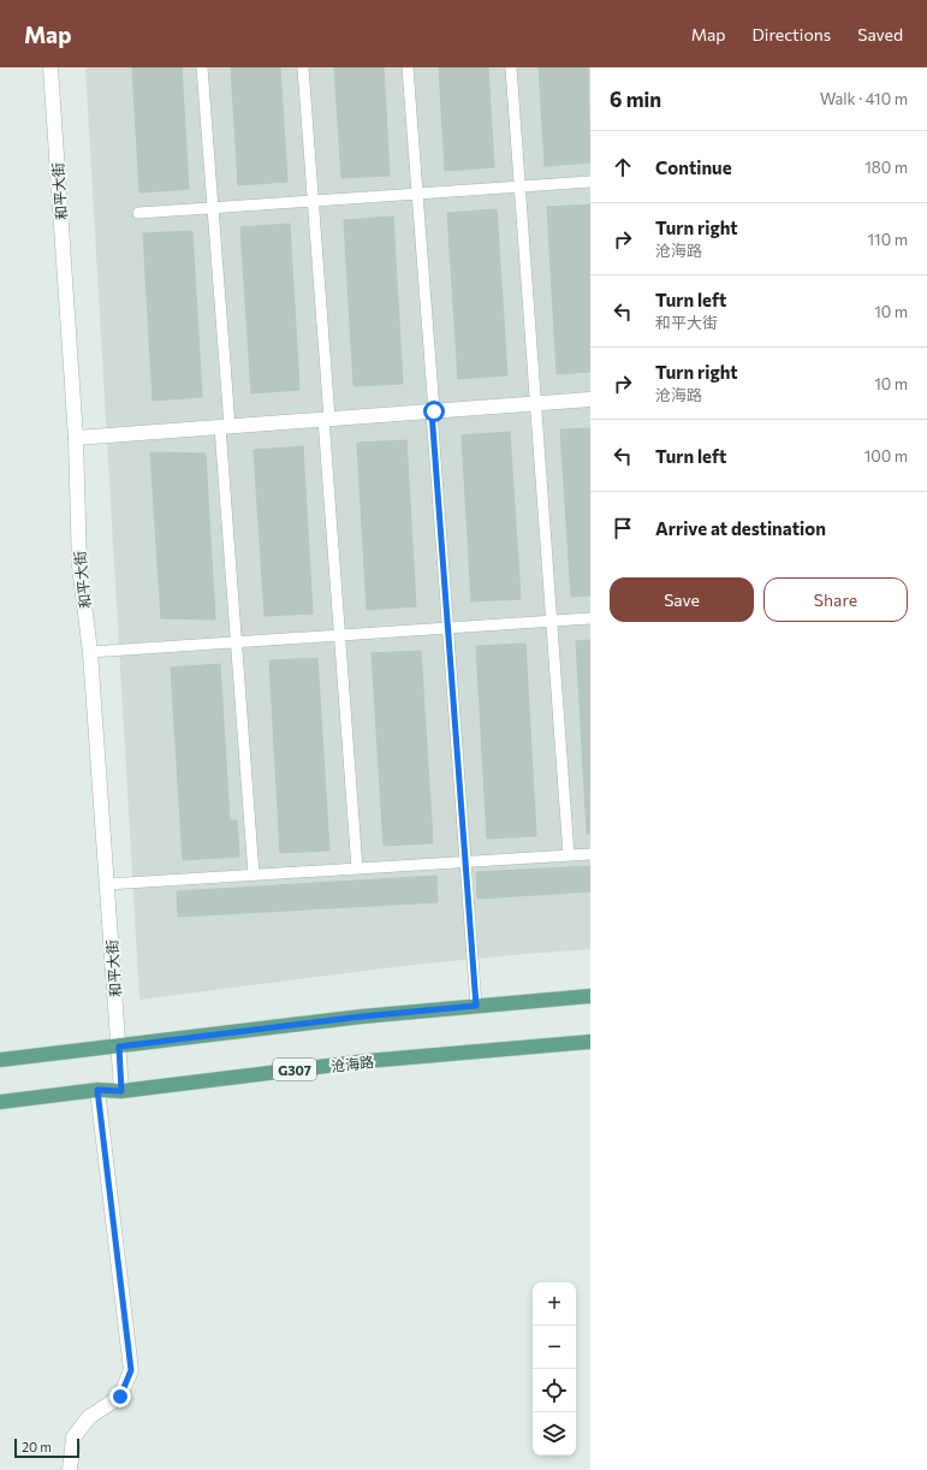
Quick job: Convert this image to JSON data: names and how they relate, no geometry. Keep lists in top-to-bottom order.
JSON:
{
  "streets": {
    "main road": ["沧海路", "G307"],
    "street": ["和平大街"]
  },
  "crossings": [
    ["和平大街", "沧海路"]
  ],
  "scale_bar": "20 m",
  "page": {
    "header": "Map",
    "nav": ["Map", "Directions", "Saved"],
    "heading": ["6 min", "Walk · 410 m"],
    "list": [
      ["Continue", "180 m"],
      ["Turn right", "沧海路", "110 m"],
      ["Turn left", "和平大街", "10 m"],
      ["Turn right", "沧海路", "10 m"],
      ["Turn left", "100 m"],
      "Arrive at destination"
    ],
    "buttons": ["Save", "Share"],
    "map_buttons": ["+", "−"],
    "scale": "20 m"
  }
}
